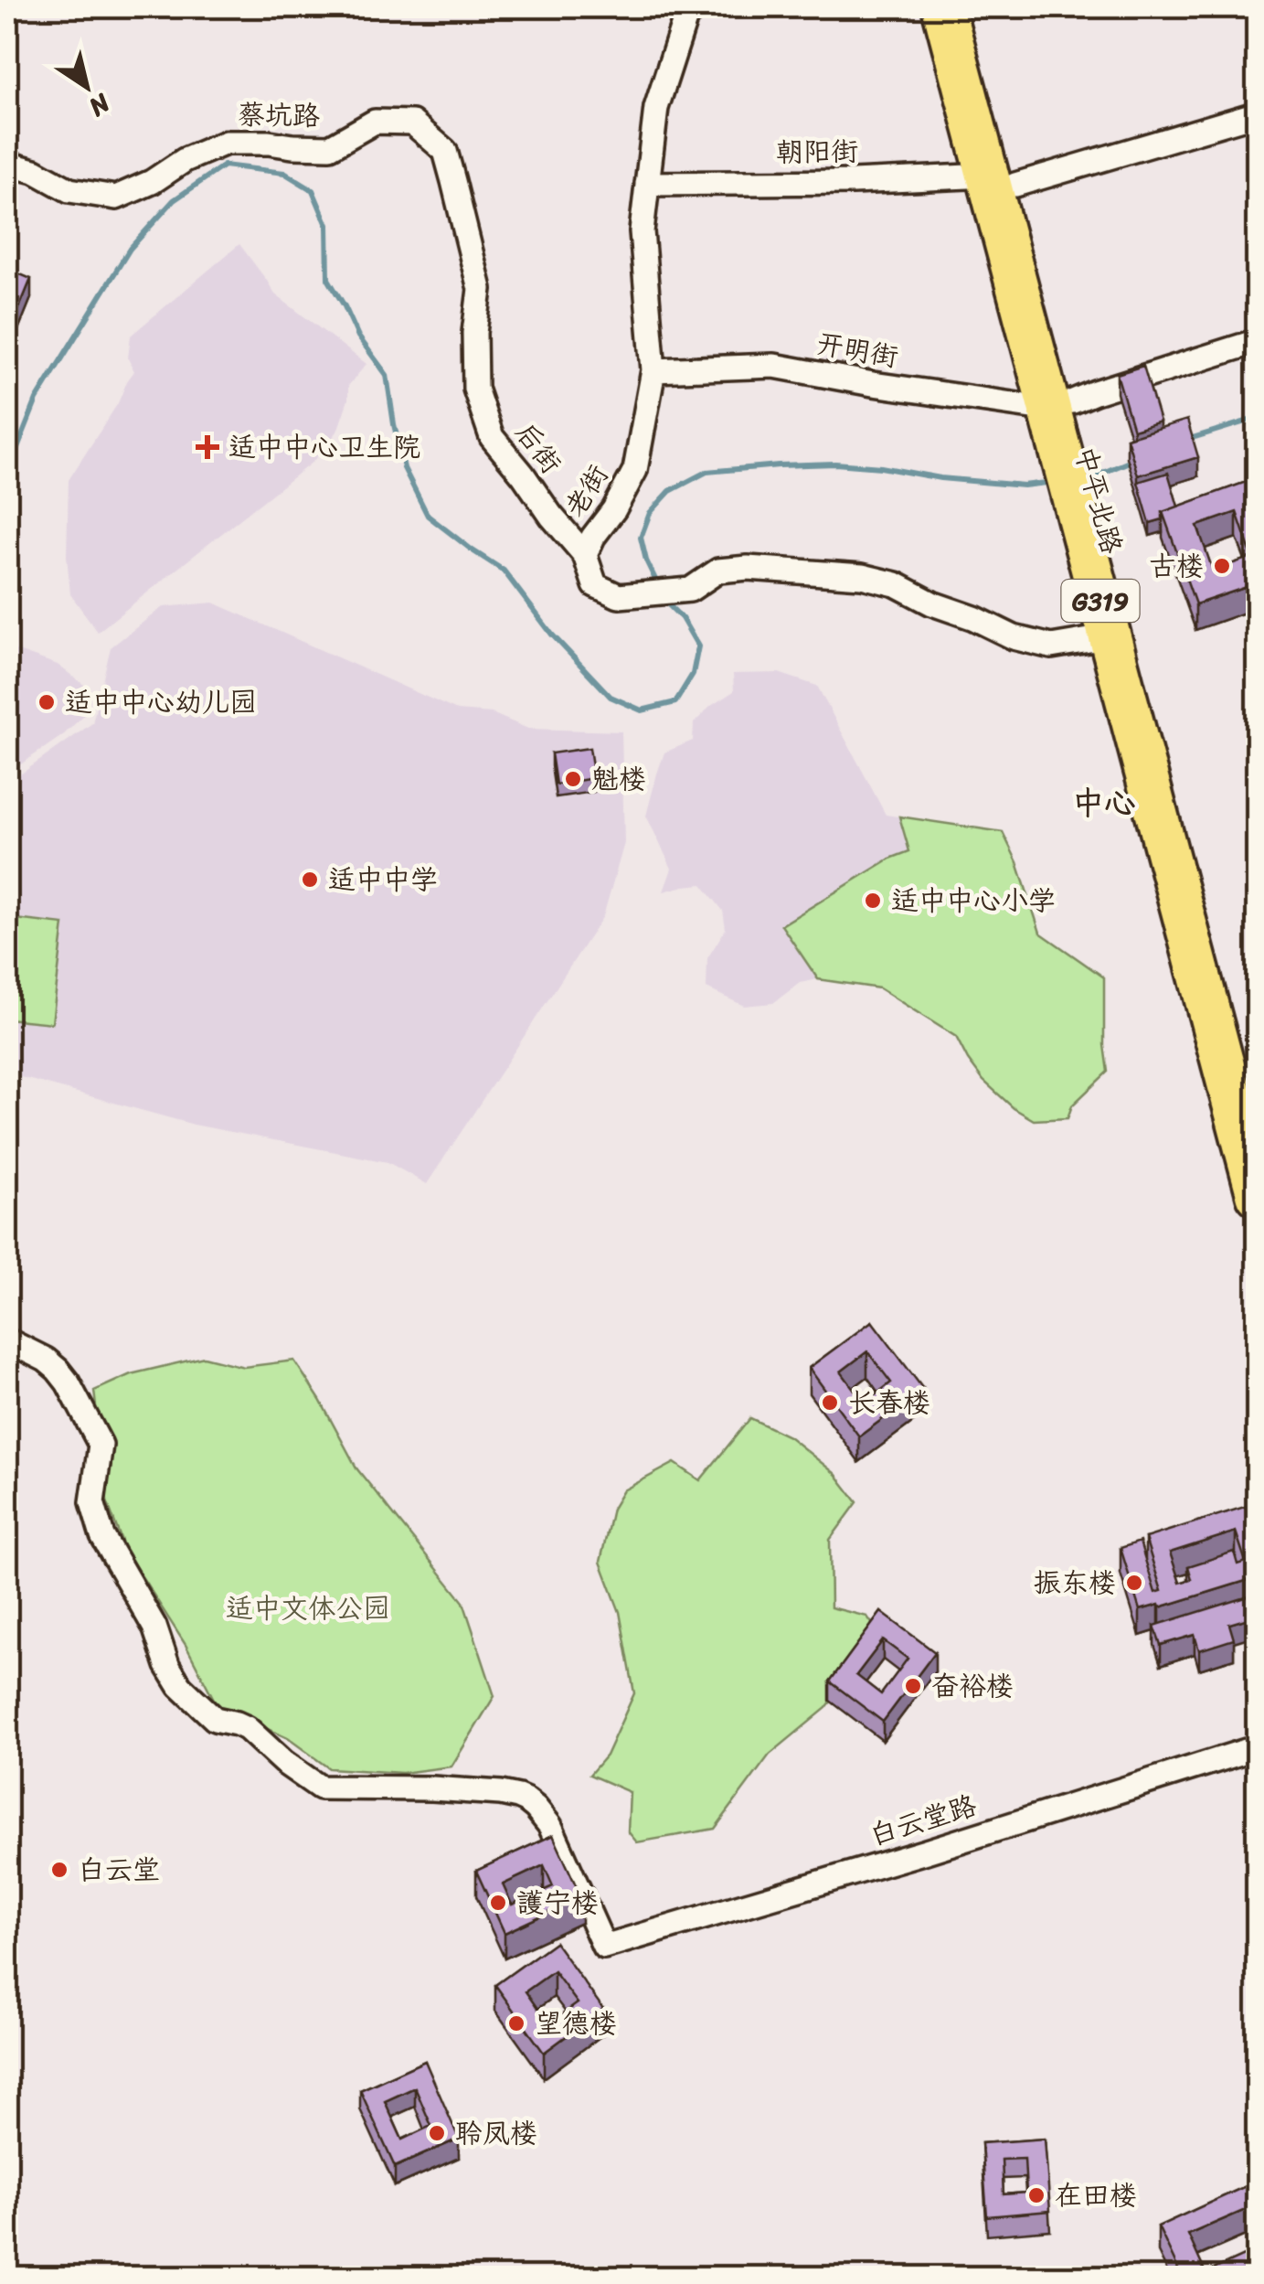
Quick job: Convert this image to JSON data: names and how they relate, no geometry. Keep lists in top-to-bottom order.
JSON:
{
  "streets": {
    "highway": ["中平北路", "G319"],
    "street": [
      "蔡坑路",
      "朝阳街",
      "开明街",
      "后街",
      "老街",
      "白云堂路"
    ]
  },
  "crossings": [
    ["蔡坑路", "后街"],
    ["朝阳街", "老街"],
    ["朝阳街", "G319"],
    ["开明街", "老街"],
    ["开明街", "中平北路"],
    ["开明街", "G319"],
    ["后街", "老街"],
    ["老街", "G319"],
    ["中平北路", "G319"]
  ],
  "districts": ["中心"],
  "parks": ["适中文体公园"],
  "places": {
    "health": ["适中中心卫生院"],
    "other": [
      "古楼",
      "适中中心幼儿园",
      "魁楼",
      "适中中学",
      "适中中心小学",
      "长春楼",
      "振东楼",
      "奋裕楼",
      "白云堂",
      "護宁楼",
      "望德楼",
      "聆凤楼",
      "在田楼"
    ]
  },
  "north": "bottom right"
}
